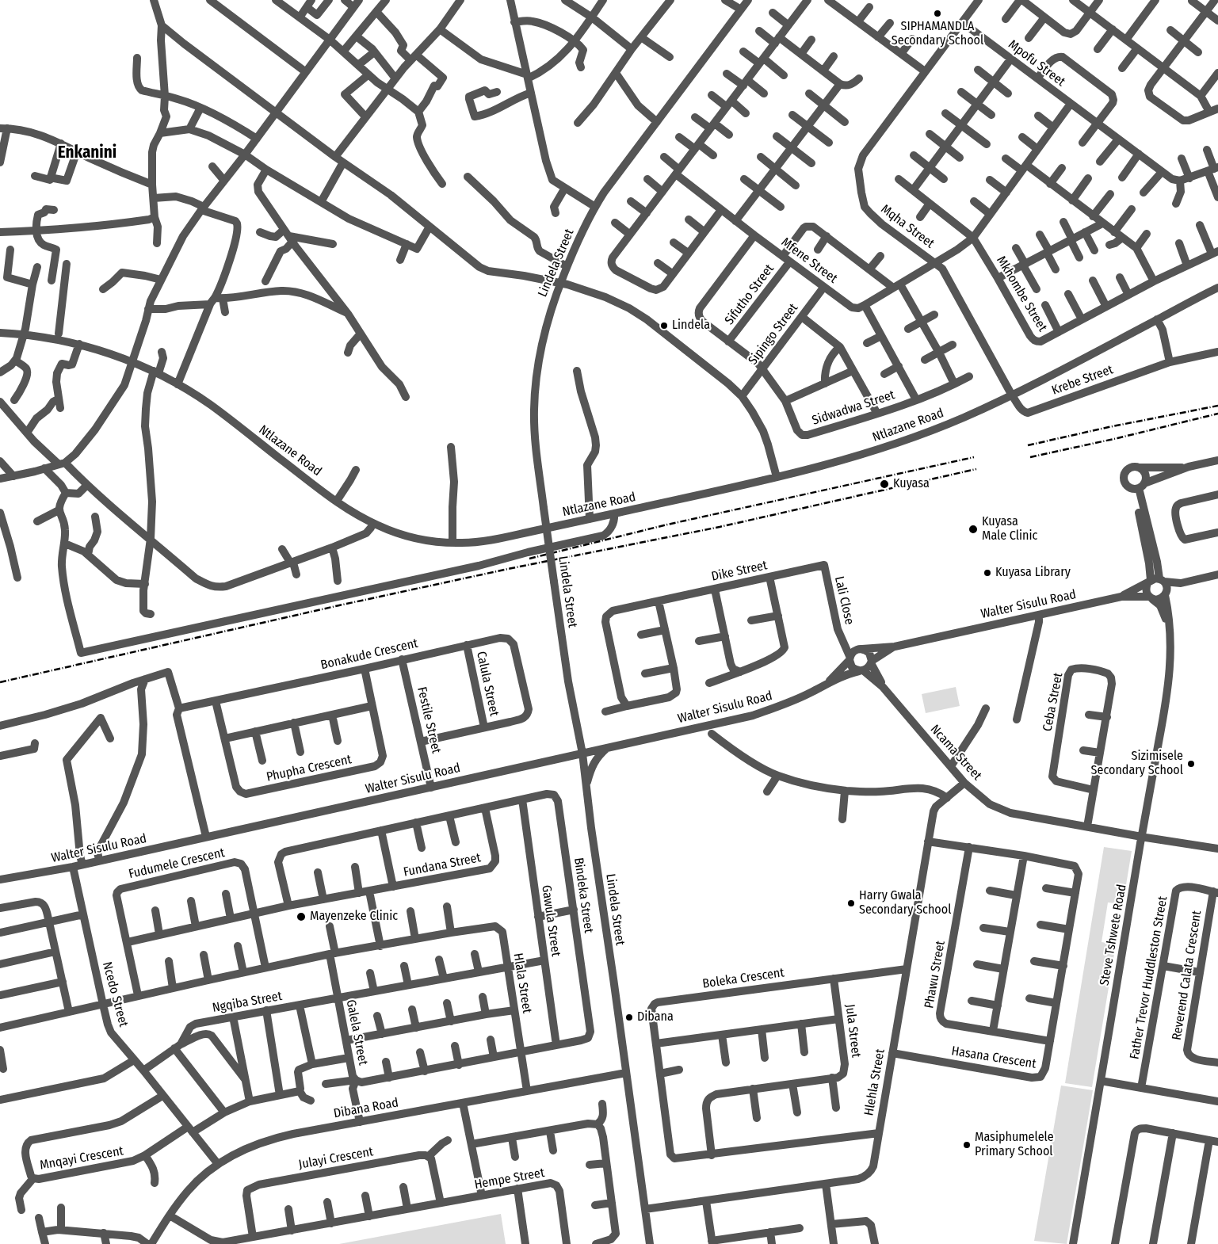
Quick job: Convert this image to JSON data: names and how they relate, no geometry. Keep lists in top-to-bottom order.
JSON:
{
  "streets": {
    "street": [
      "Mpofu Street",
      "Mqha Street",
      "Mfene Street",
      "Lindela Street",
      "Mkhombe Street",
      "Sifutho Street",
      "Sipingo Street",
      "Krebe Street",
      "Sidwadwa Street",
      "Ntlazane Road",
      "Dike Street",
      "Lali Close",
      "Walter Sisulu Road",
      "Bonakude Crescent",
      "Calula Street",
      "Ceba Street",
      "Festile Street",
      "Ncama Street",
      "Phupha Crescent",
      "Fudumele Crescent",
      "Fundana Street",
      "Bindeka Street",
      "Gawula Street",
      "Steve Tshwete Road",
      "Phawu Street",
      "Reverend Calata Crescent",
      "Father Trevor Huddleston Street",
      "Boleka Crescent",
      "Hlala Street",
      "Ncedo Street",
      "Ngqiba Street",
      "Jula Street",
      "Galela Street",
      "Hasana Crescent",
      "Hlehla Street",
      "Dibana Road",
      "Mnqayi Crescent",
      "Julayi Crescent",
      "Hempe Street"
    ]
  },
  "crossings": [
    ["Mpofu Street", "Mqha Street"],
    ["Mqha Street", "Krebe Street"],
    ["Mqha Street", "Ntlazane Road"],
    ["Mfene Street", "Sifutho Street"],
    ["Mfene Street", "Sipingo Street"],
    ["Mfene Street", "Sidwadwa Street"],
    ["Lindela Street", "Walter Sisulu Road"],
    ["Lindela Street", "Hlehla Street"],
    ["Lindela Street", "Dibana Road"],
    ["Sifutho Street", "Sidwadwa Street"],
    ["Sipingo Street", "Sidwadwa Street"],
    ["Krebe Street", "Ntlazane Road"],
    ["Dike Street", "Lali Close"],
    ["Lali Close", "Walter Sisulu Road"],
    ["Lali Close", "Ncama Street"],
    ["Walter Sisulu Road", "Festile Street"],
    ["Walter Sisulu Road", "Ncama Street"],
    ["Walter Sisulu Road", "Steve Tshwete Road"],
    ["Walter Sisulu Road", "Ncedo Street"],
    ["Bonakude Crescent", "Calula Street"],
    ["Bonakude Crescent", "Festile Street"],
    ["Bonakude Crescent", "Phupha Crescent"],
    ["Ceba Street", "Ncama Street"],
    ["Ncama Street", "Steve Tshwete Road"],
    ["Ncama Street", "Hlehla Street"],
    ["Fudumele Crescent", "Fundana Street"],
    ["Fudumele Crescent", "Hlala Street"],
    ["Fundana Street", "Bindeka Street"],
    ["Bindeka Street", "Gawula Street"],
    ["Bindeka Street", "Hlala Street"],
    ["Bindeka Street", "Galela Street"],
    ["Gawula Street", "Ngqiba Street"],
    ["Phawu Street", "Hasana Crescent"],
    ["Reverend Calata Crescent", "Father Trevor Huddleston Street"],
    ["Boleka Crescent", "Jula Street"],
    ["Boleka Crescent", "Hlehla Street"],
    ["Hlala Street", "Ncedo Street"],
    ["Hlala Street", "Ngqiba Street"],
    ["Hlala Street", "Galela Street"],
    ["Hlala Street", "Dibana Road"],
    ["Ncedo Street", "Ngqiba Street"],
    ["Ncedo Street", "Dibana Road"],
    ["Ncedo Street", "Mnqayi Crescent"],
    ["Ngqiba Street", "Galela Street"],
    ["Hasana Crescent", "Hlehla Street"],
    ["Dibana Road", "Hempe Street"],
    ["Julayi Crescent", "Hempe Street"]
  ],
  "districts": ["Enkanini"],
  "places": [
    "SIPHAMANDLA Secondary School",
    "Lindela",
    "Kuyasa",
    "Kuyasa Male Clinic",
    "Kuyasa Library",
    "Sizimisele Secondary School",
    "Harry Gwala Secondary School",
    "Mayenzeke Clinic",
    "Dibana",
    "Masiphumelele Primary School"
  ]
}
